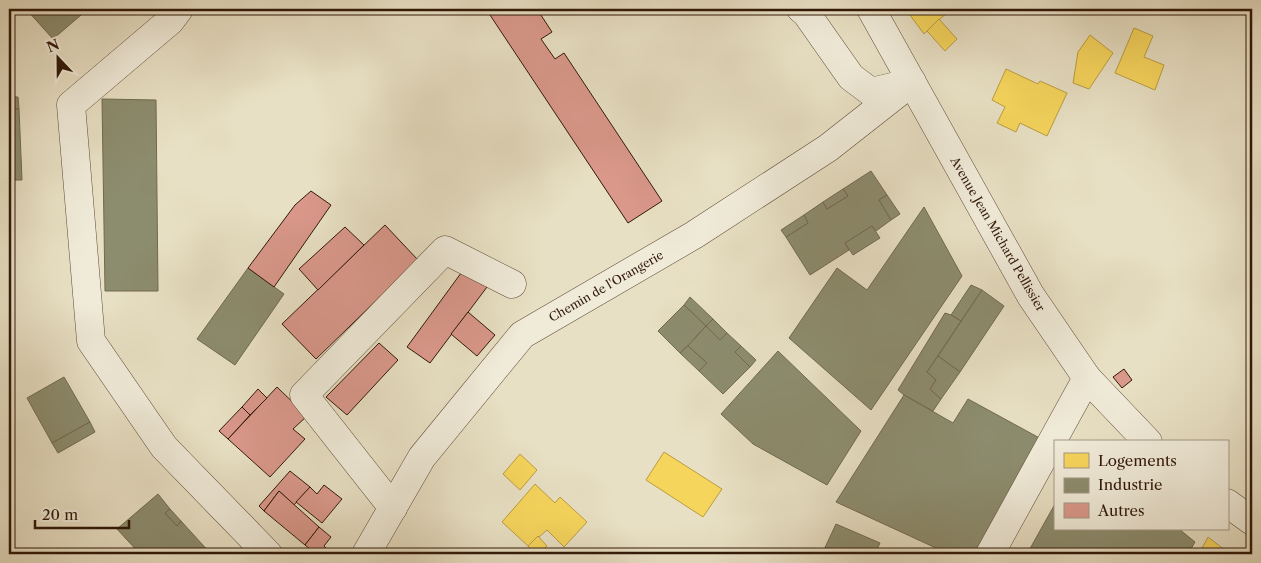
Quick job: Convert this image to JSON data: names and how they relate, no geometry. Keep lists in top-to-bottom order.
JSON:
{
  "streets": {
    "street": ["Avenue Jean Michard Pellissier", "Chemin de l'Orangerie"]
  },
  "crossings": [
    ["Avenue Jean Michard Pellissier", "Chemin de l'Orangerie"]
  ],
  "legend": ["Logements", "Industrie", "Autres"],
  "scale_bar": "20 m",
  "north": "top"
}
